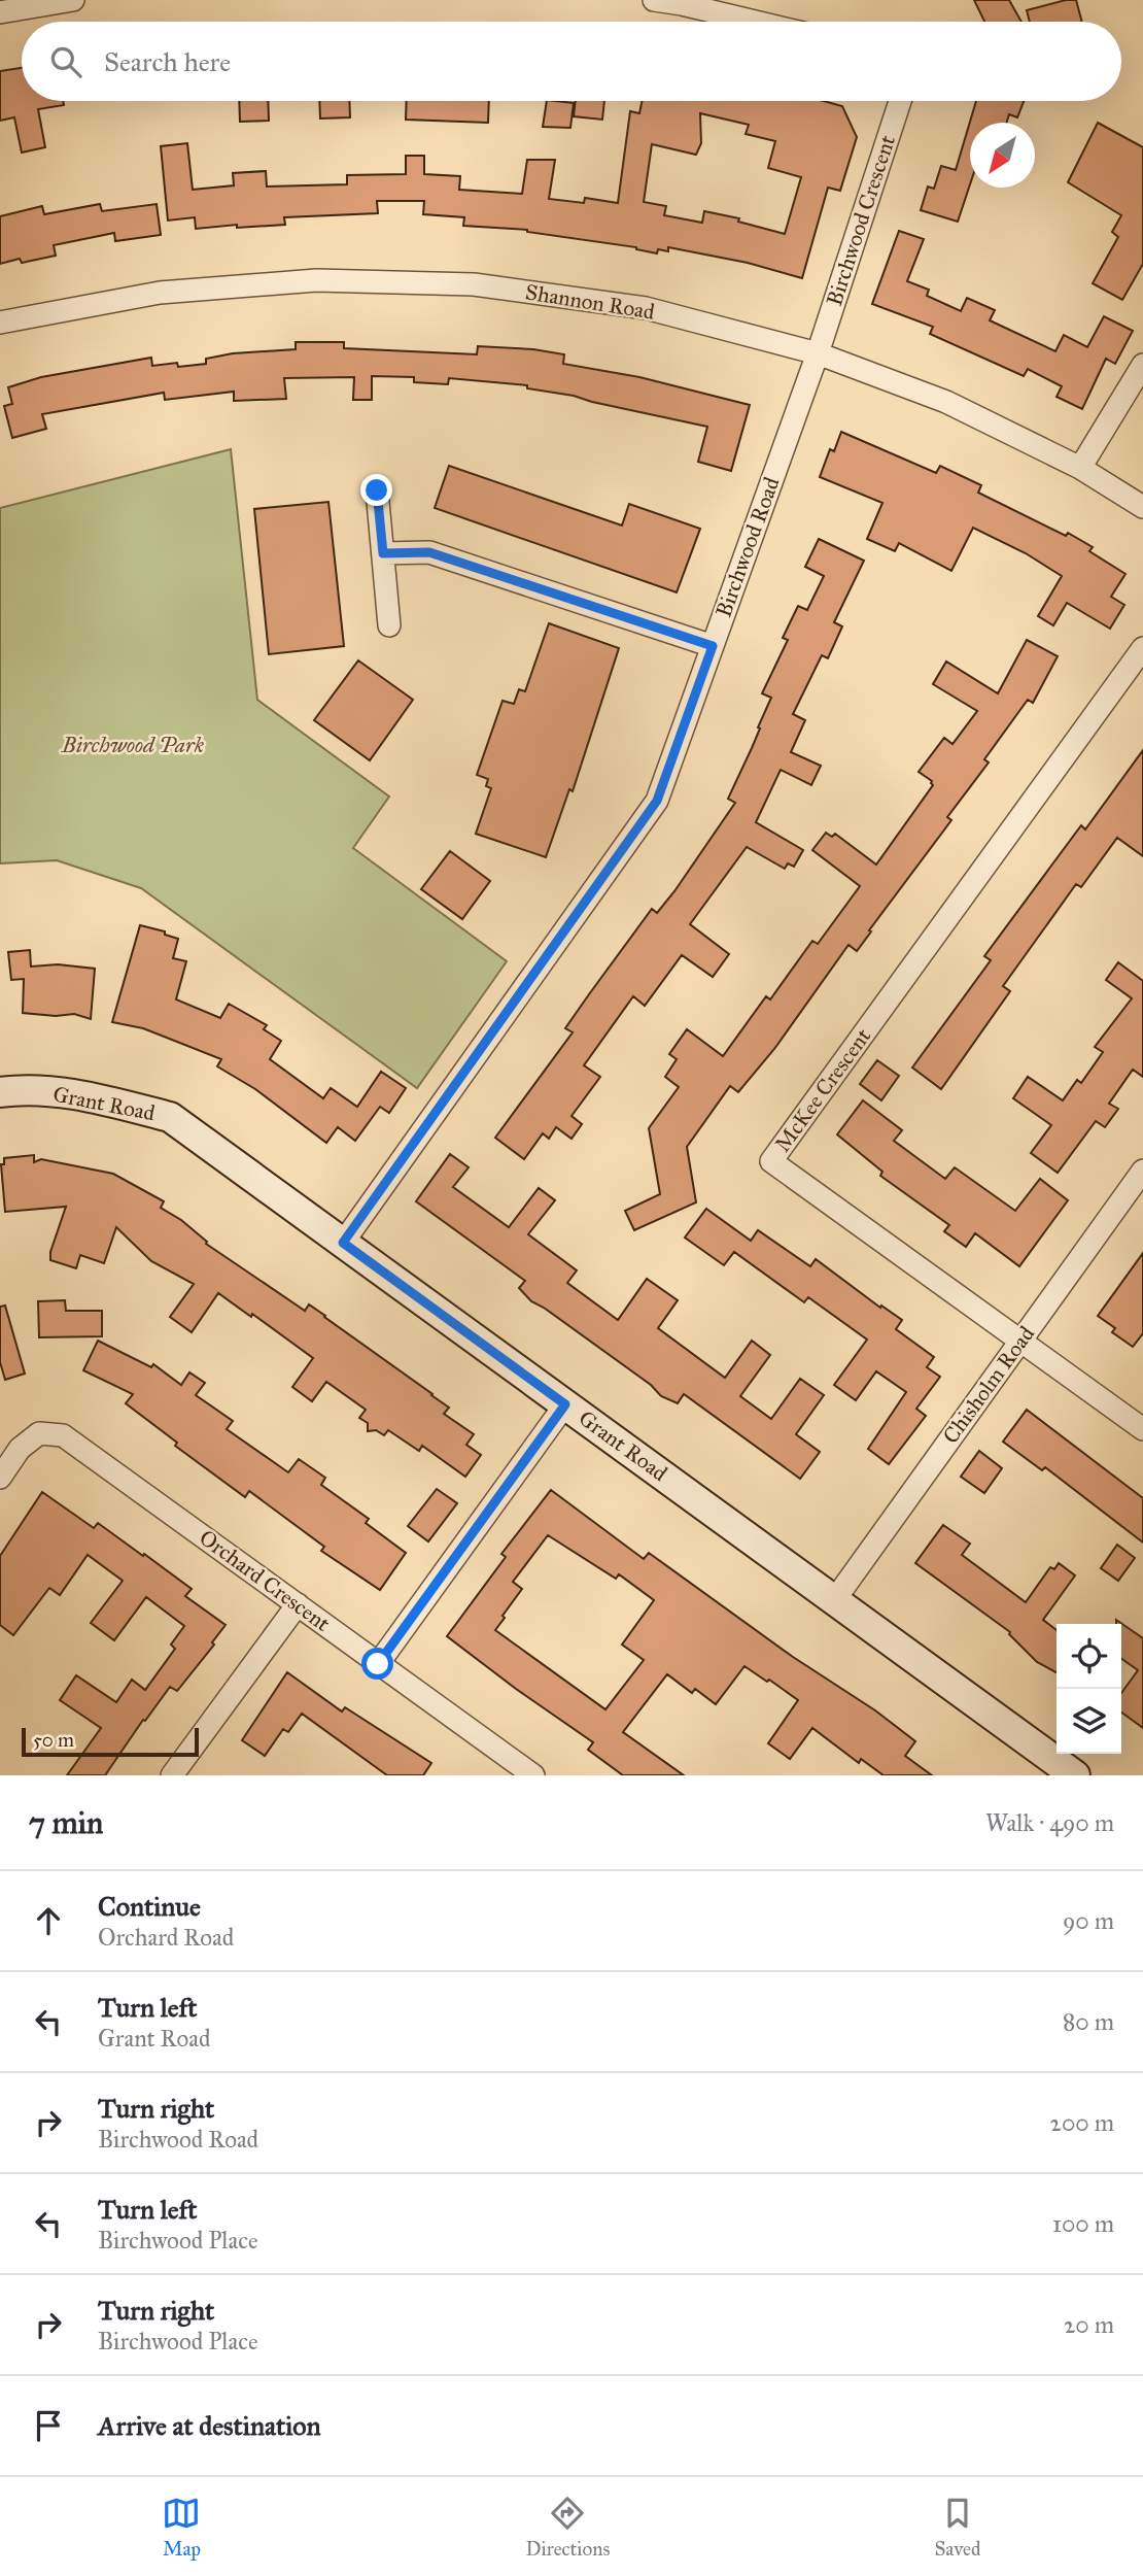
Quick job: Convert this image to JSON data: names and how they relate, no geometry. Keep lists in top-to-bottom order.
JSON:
{
  "streets": {
    "street": [
      "Birchwood Crescent",
      "Shannon Road",
      "Birchwood Road",
      "McKee Crescent",
      "Grant Road",
      "Chisholm Road",
      "Orchard Crescent"
    ]
  },
  "crossings": [
    ["Birchwood Crescent", "Shannon Road"],
    ["Birchwood Crescent", "Birchwood Road"],
    ["Shannon Road", "Birchwood Road"],
    ["Birchwood Road", "Grant Road"],
    ["McKee Crescent", "Chisholm Road"],
    ["Grant Road", "Chisholm Road"]
  ],
  "parks": ["Birchwood Park"],
  "scale_bar": "50 m",
  "north": "bottom left",
  "page": {
    "search": "Search here",
    "scale": "50 m",
    "heading": ["7 min", "Walk · 490 m"],
    "list": [
      ["Continue", "Orchard Road", "90 m"],
      ["Turn left", "Grant Road", "80 m"],
      ["Turn right", "Birchwood Road", "200 m"],
      ["Turn left", "Birchwood Place", "100 m"],
      ["Turn right", "Birchwood Place", "20 m"],
      "Arrive at destination"
    ],
    "nav": ["Map", "Directions", "Saved"]
  }
}
